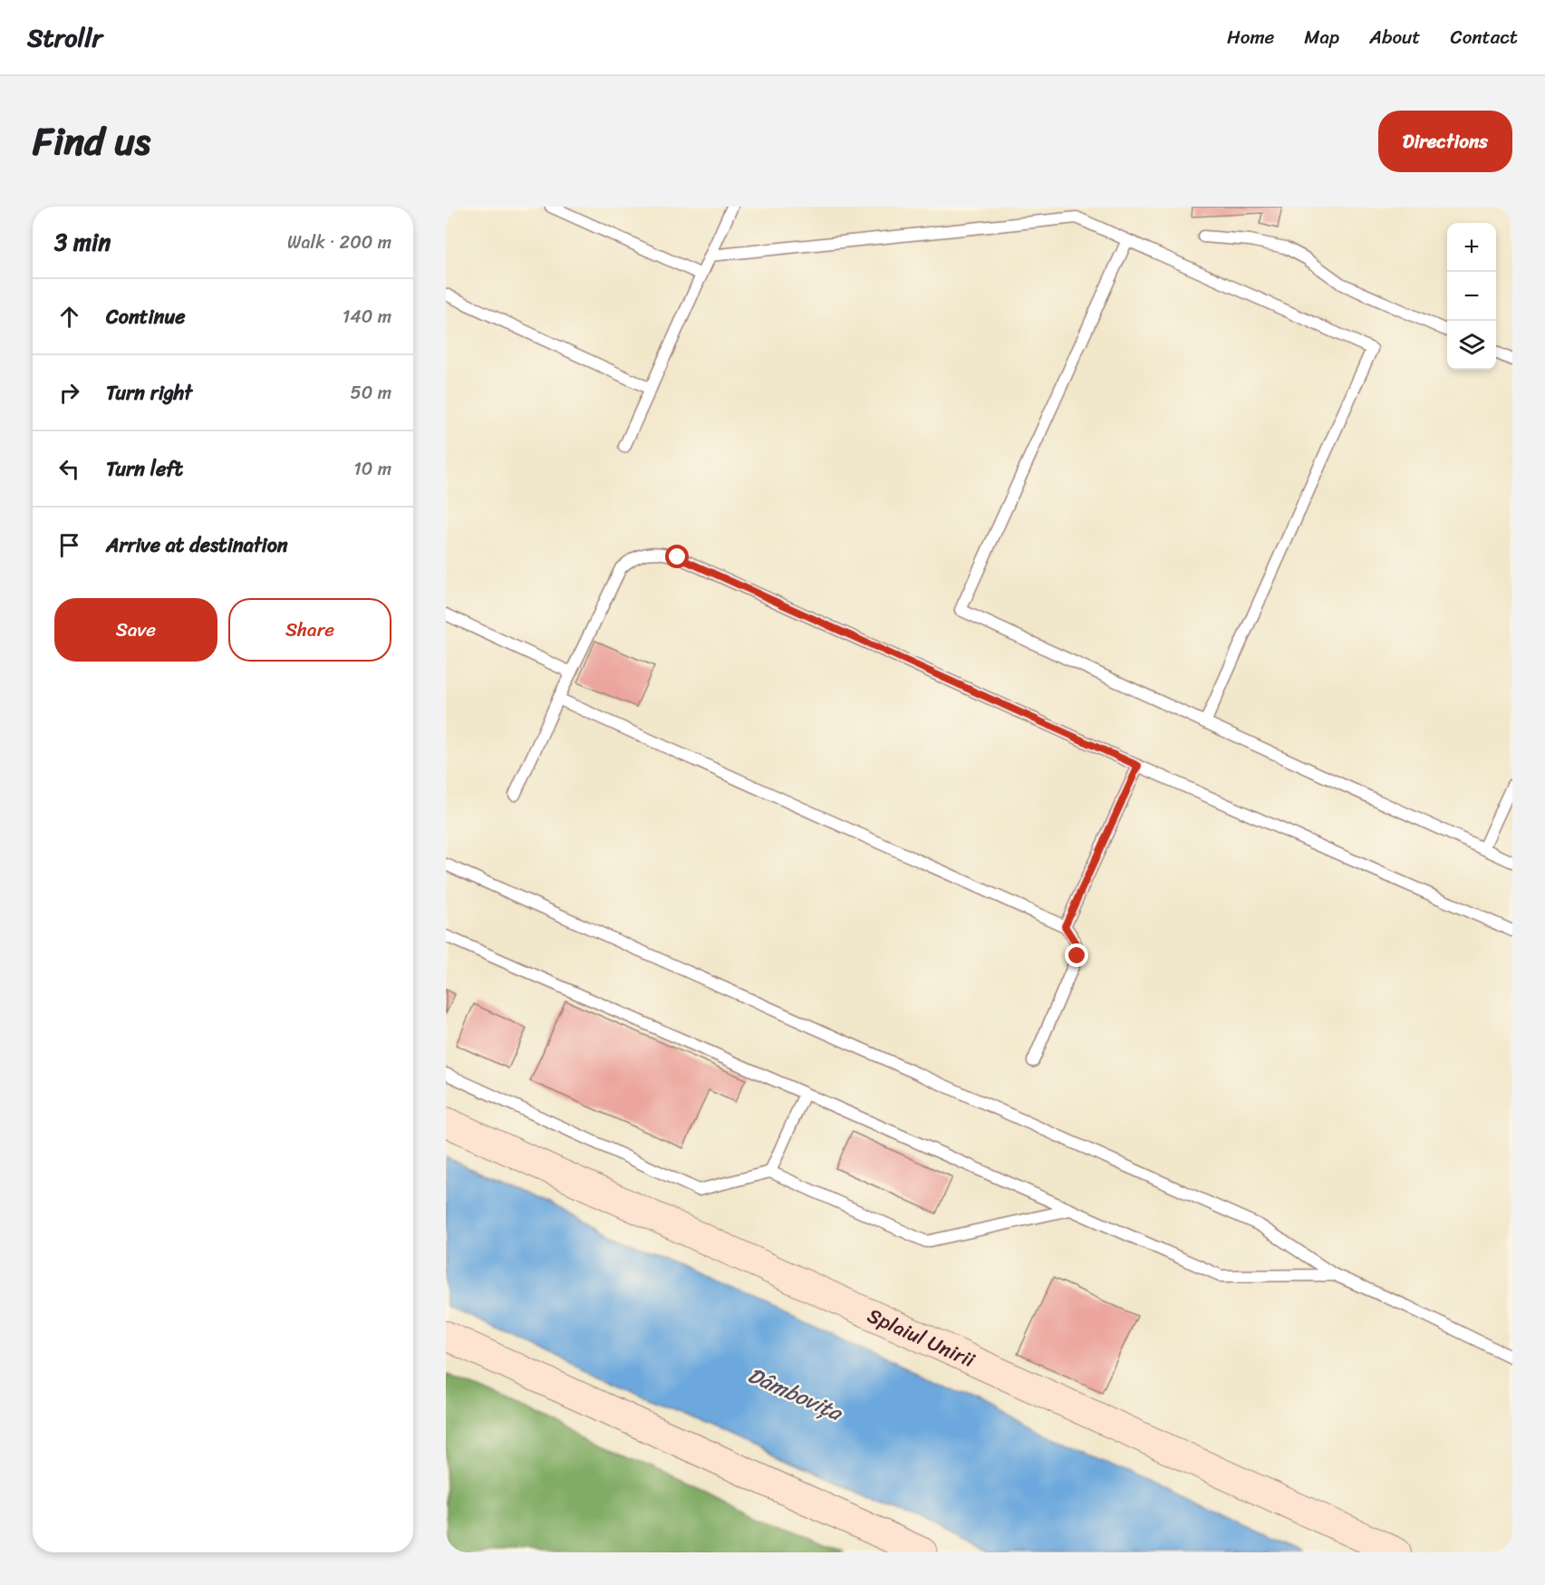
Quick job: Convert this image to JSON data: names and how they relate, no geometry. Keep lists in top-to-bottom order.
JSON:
{
  "streets": {
    "main road": ["Splaiul Unirii"]
  },
  "water": ["Dâmbovița"],
  "page": {
    "header": "Strollr",
    "nav": [
      "Home",
      "Map",
      "About",
      "Contact"
    ],
    "title": "Find us",
    "buttons": [
      "Directions",
      ["Save", "Share"]
    ],
    "heading": ["3 min", "Walk · 200 m"],
    "map_buttons": ["+", "−"],
    "list": [
      ["Continue", "140 m"],
      ["Turn right", "50 m"],
      ["Turn left", "10 m"],
      "Arrive at destination"
    ]
  }
}
